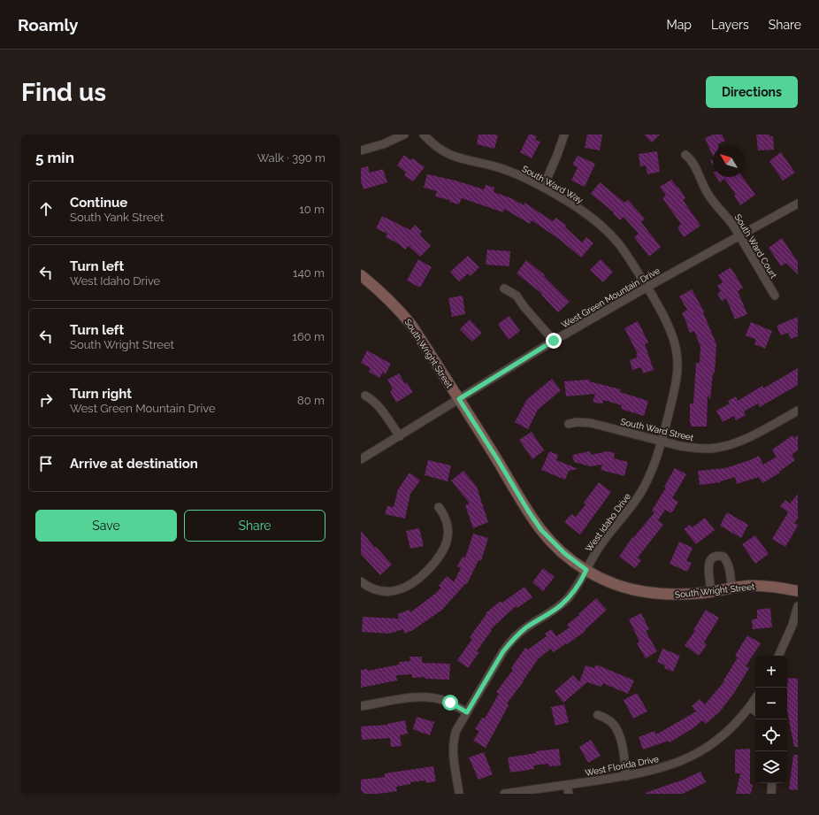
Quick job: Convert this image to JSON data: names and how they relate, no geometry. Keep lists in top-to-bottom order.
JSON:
{
  "streets": {
    "street": [
      "South Ward Way",
      "South Ward Court",
      "West Green Mountain Drive",
      "South Wright Street",
      "South Ward Street",
      "West Idaho Drive",
      "West Florida Drive"
    ]
  },
  "crossings": [
    ["South Ward Way", "West Green Mountain Drive"],
    ["South Ward Way", "West Idaho Drive"],
    ["South Ward Court", "West Green Mountain Drive"],
    ["West Green Mountain Drive", "South Wright Street"],
    ["West Green Mountain Drive", "West Idaho Drive"],
    ["South Wright Street", "West Idaho Drive"],
    ["South Ward Street", "West Idaho Drive"]
  ],
  "north": "top left",
  "page": {
    "header": "Roamly",
    "nav": ["Map", "Layers", "Share"],
    "buttons": [
      "Directions",
      ["Save", "Share"]
    ],
    "title": "Find us",
    "heading": ["5 min", "Walk · 390 m"],
    "list": [
      ["Continue", "South Yank Street", "10 m"],
      ["Turn left", "West Idaho Drive", "140 m"],
      ["Turn left", "South Wright Street", "160 m"],
      ["Turn right", "West Green Mountain Drive", "80 m"],
      "Arrive at destination"
    ],
    "map_buttons": ["+", "−"]
  }
}
